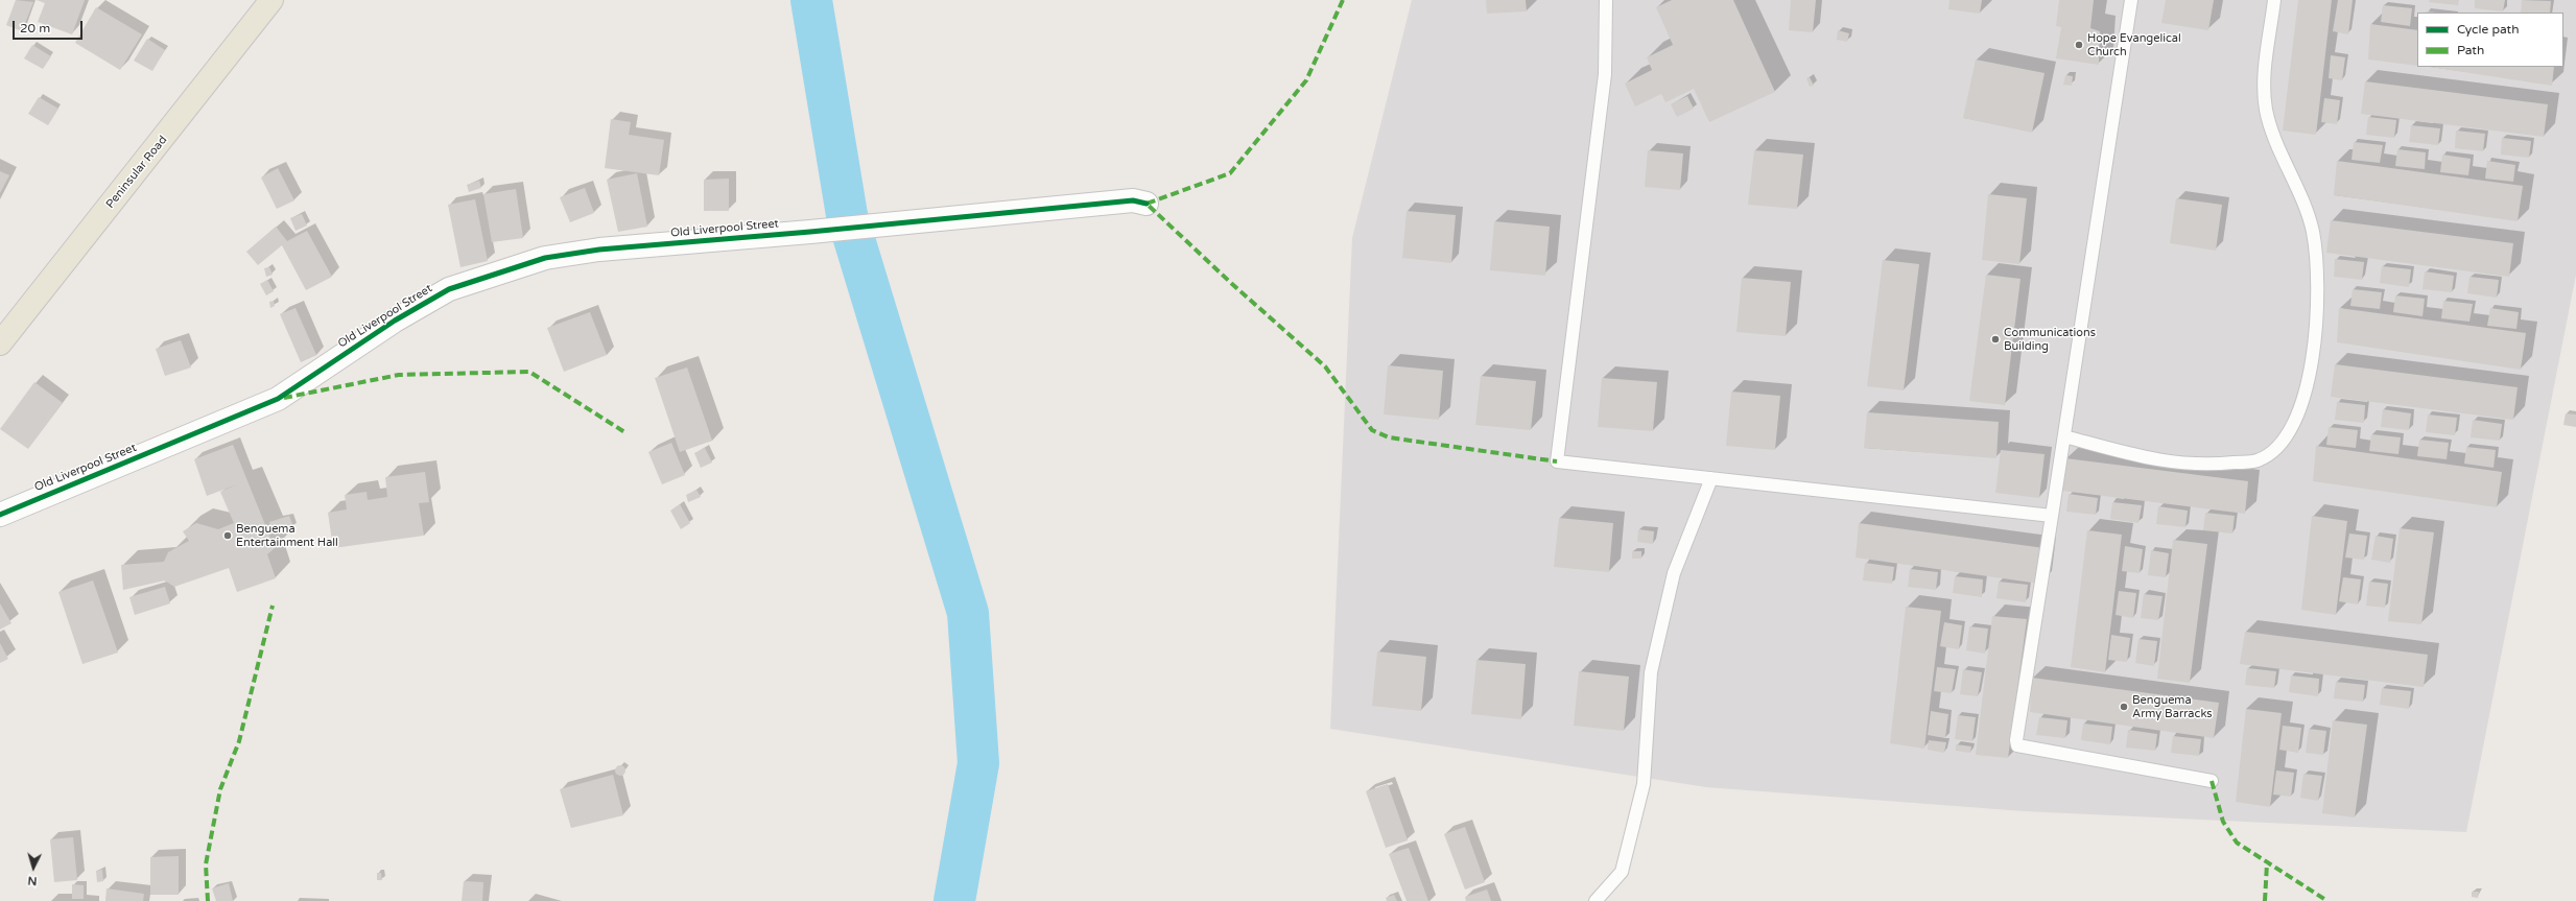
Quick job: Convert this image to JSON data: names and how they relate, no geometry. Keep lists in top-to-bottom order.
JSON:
{
  "streets": {
    "main road": ["Peninsular Road"],
    "street": ["Old Liverpool Street"]
  },
  "places": [
    "Hope Evangelical Church",
    "Communications Building",
    "Benguema Entertainment Hall",
    "Benguema Army Barracks"
  ],
  "legend": ["Cycle path", "Path"],
  "scale_bar": "20 m",
  "north": "bottom"
}
